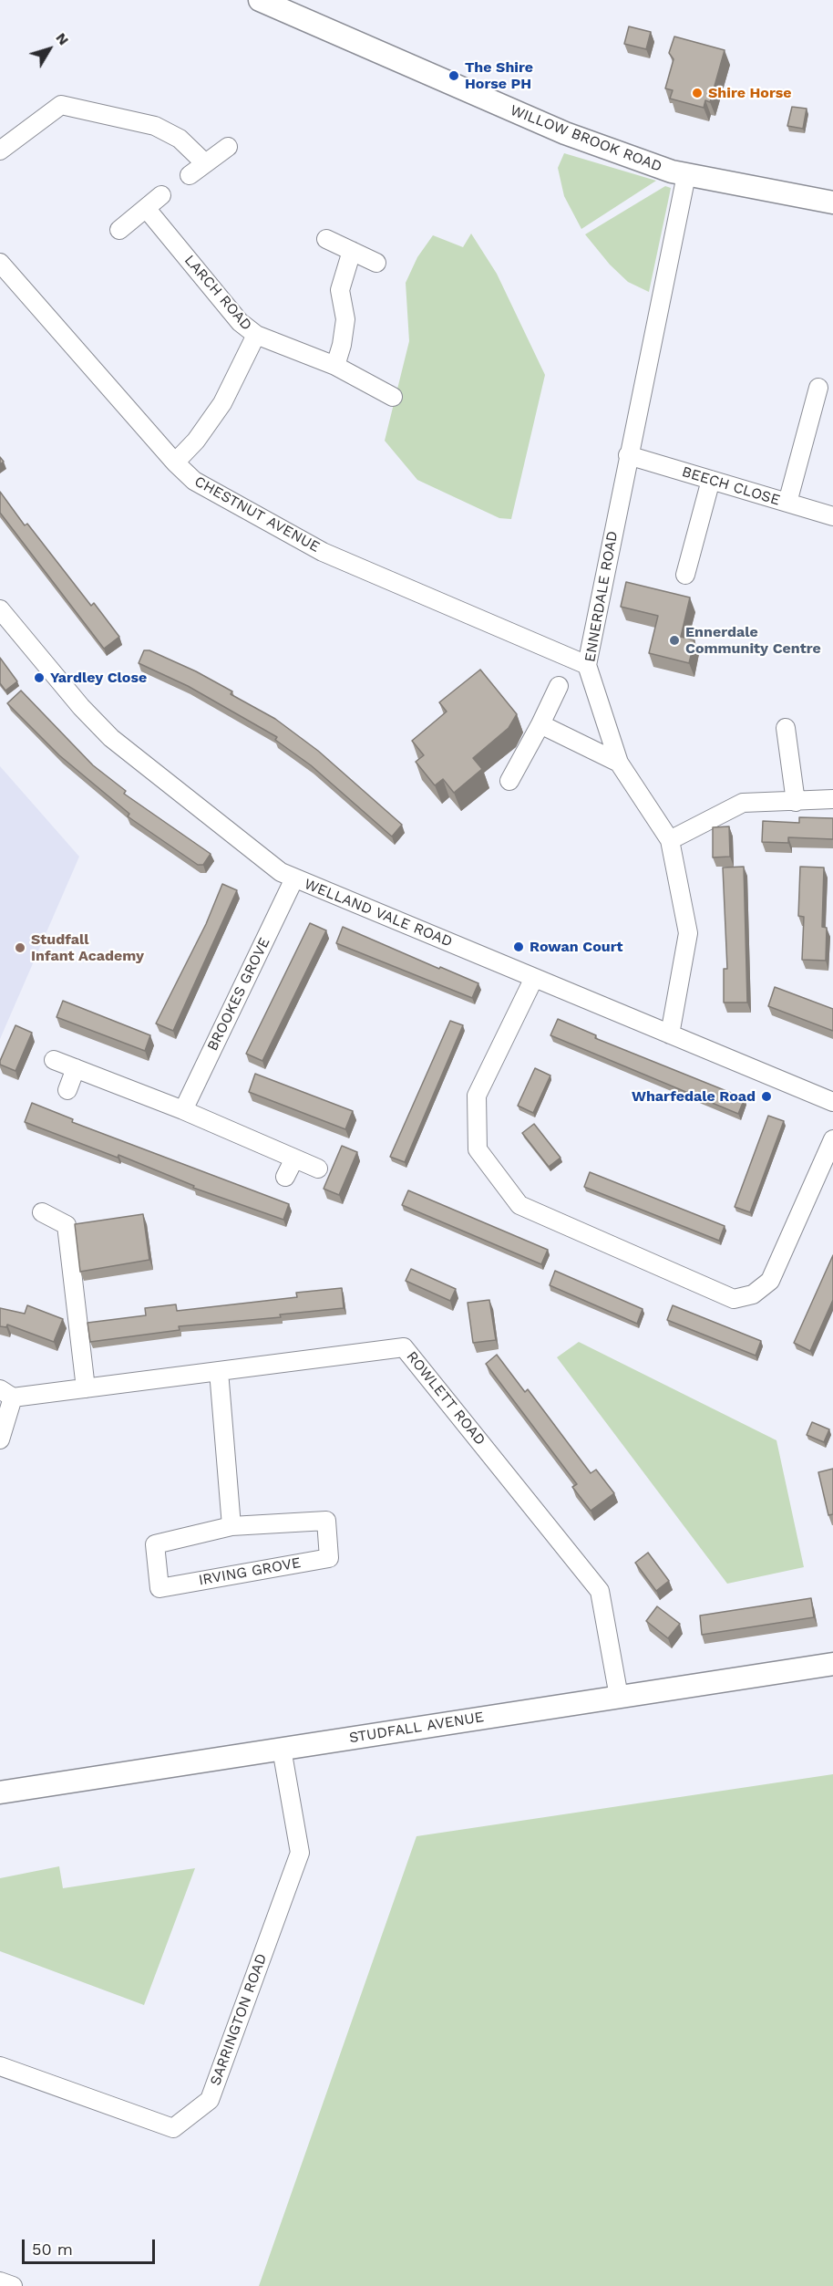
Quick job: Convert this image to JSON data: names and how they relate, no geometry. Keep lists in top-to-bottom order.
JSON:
{
  "streets": {
    "street": [
      "WILLOW BROOK ROAD",
      "LARCH ROAD",
      "BEECH CLOSE",
      "CHESTNUT AVENUE",
      "ENNERDALE ROAD",
      "WELLAND VALE ROAD",
      "BROOKES GROVE",
      "ROWLETT ROAD",
      "IRVING GROVE",
      "STUDFALL AVENUE",
      "SARRINGTON ROAD"
    ]
  },
  "crossings": [
    ["WILLOW BROOK ROAD", "ENNERDALE ROAD"],
    ["LARCH ROAD", "CHESTNUT AVENUE"],
    ["BEECH CLOSE", "ENNERDALE ROAD"],
    ["CHESTNUT AVENUE", "ENNERDALE ROAD"],
    ["ENNERDALE ROAD", "WELLAND VALE ROAD"],
    ["WELLAND VALE ROAD", "BROOKES GROVE"],
    ["ROWLETT ROAD", "STUDFALL AVENUE"],
    ["STUDFALL AVENUE", "SARRINGTON ROAD"]
  ],
  "places": [
    "The Shire Horse PH",
    "Shire Horse",
    "Ennerdale Community Centre",
    "Yardley Close",
    "Rowan Court",
    "Studfall Infant Academy",
    "Wharfedale Road"
  ],
  "scale_bar": "50 m",
  "north": "top right"
}
